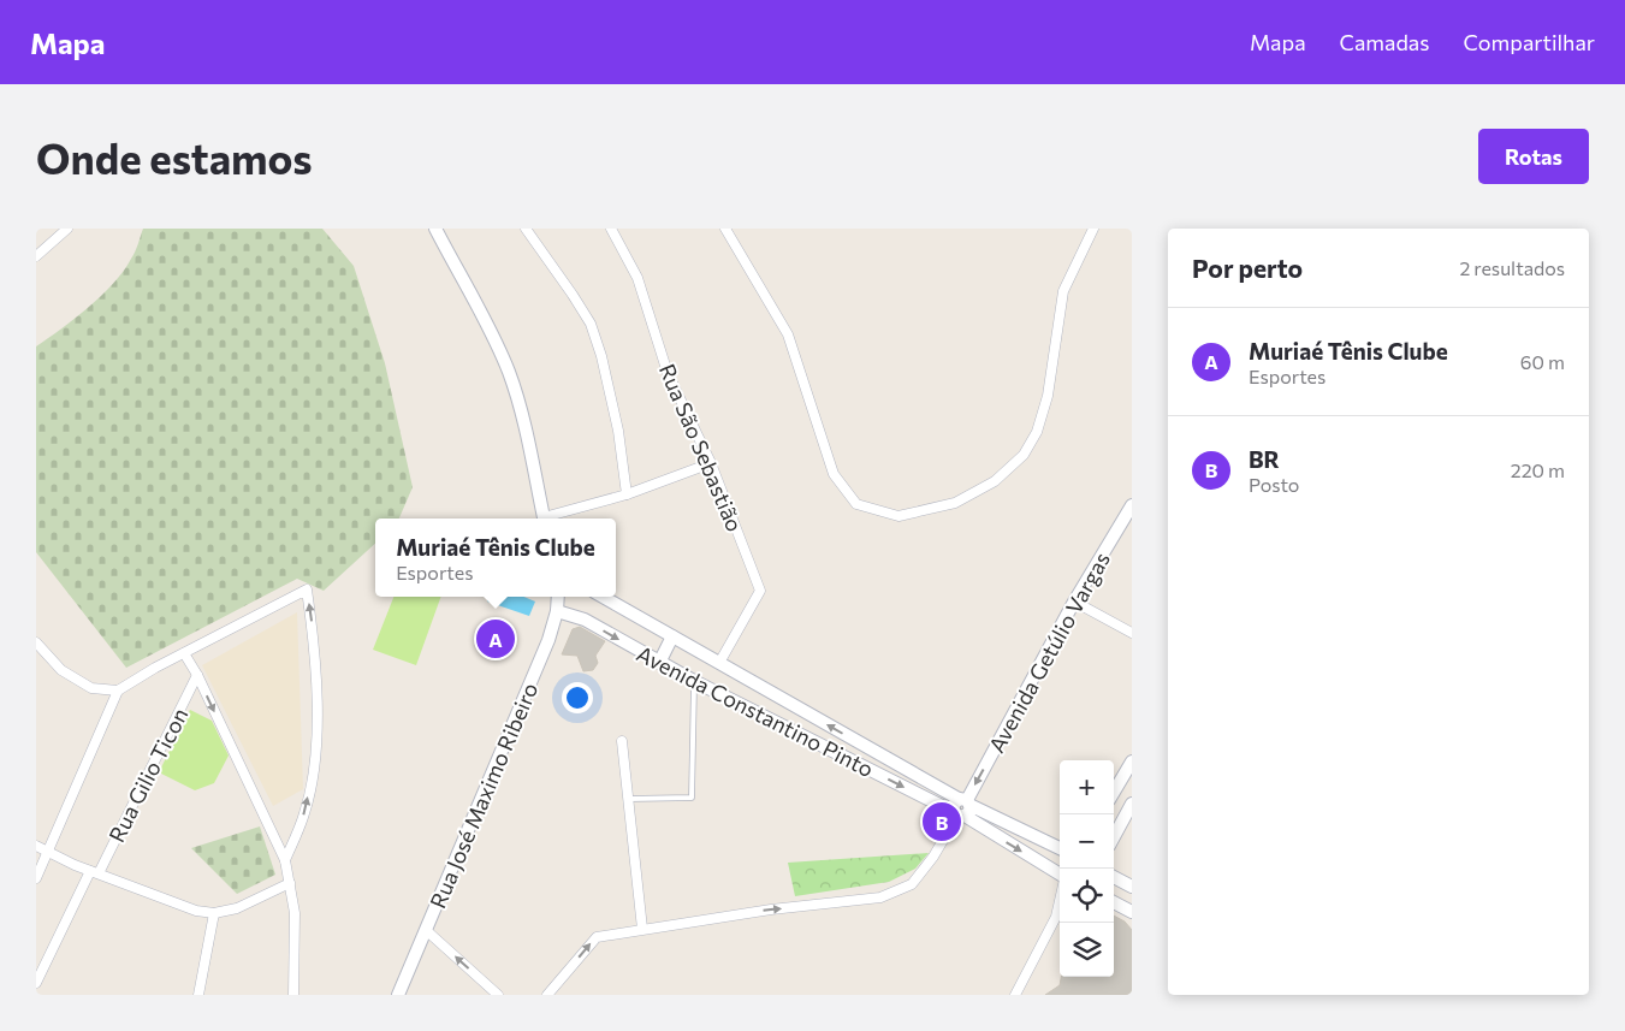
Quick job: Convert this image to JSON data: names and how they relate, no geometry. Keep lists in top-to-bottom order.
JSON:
{
  "streets": {
    "street": [
      "Rua São Sebastião",
      "Avenida Getúlio Vargas",
      "Avenida Constantino Pinto",
      "Rua Gilio Ticon",
      "Rua José Maximo Ribeiro"
    ]
  },
  "crossings": [
    ["Rua São Sebastião", "Avenida Constantino Pinto"],
    ["Avenida Getúlio Vargas", "Avenida Constantino Pinto"],
    ["Avenida Constantino Pinto", "Rua José Maximo Ribeiro"]
  ],
  "one_way": ["Avenida Getúlio Vargas"],
  "page": {
    "header": "Mapa",
    "nav": ["Mapa", "Camadas", "Compartilhar"],
    "buttons": "Rotas",
    "title": "Onde estamos",
    "heading": ["Por perto", "2 resultados"],
    "list": [
      {
        "mark": "A",
        "name": "Muriaé Tênis Clube",
        "note": "Esportes",
        "value": "60 m"
      },
      {
        "mark": "B",
        "name": "BR",
        "note": "Posto",
        "value": "220 m"
      }
    ],
    "popup": ["Muriaé Tênis Clube", "Esportes"],
    "pins": ["A", "B"],
    "map_buttons": ["+", "−"]
  }
}
